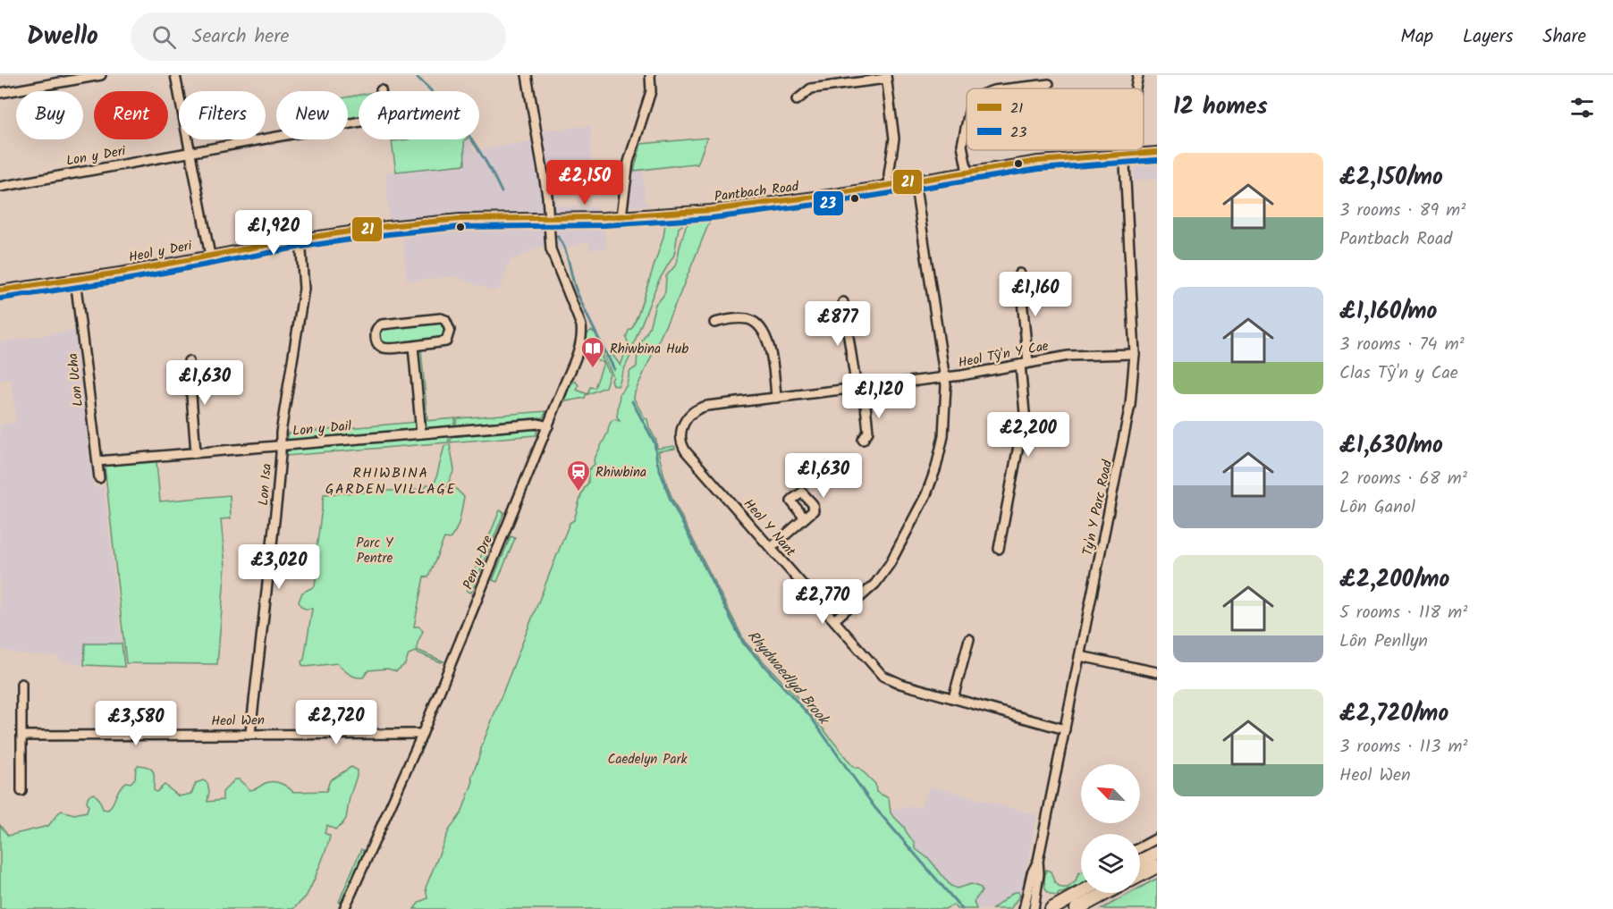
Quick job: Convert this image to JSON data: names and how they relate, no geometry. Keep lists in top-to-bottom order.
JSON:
{
  "streets": {
    "street": [
      "Lon y Deri",
      "Pantbach Road",
      "Heol y Deri",
      "Heol Tŷ'n Y Cae",
      "Lon Ucha",
      "Lon y Dail",
      "Lon Isa",
      "Ty'n Y Parc Road",
      "Heol Y Nant",
      "Pen y Dre",
      "Heol Wen"
    ]
  },
  "crossings": [
    ["Pantbach Road", "Heol y Deri"],
    ["Pantbach Road", "Ty'n Y Parc Road"],
    ["Pantbach Road", "Pen y Dre"],
    ["Heol y Deri", "Lon Ucha"],
    ["Heol y Deri", "Lon Isa"],
    ["Heol y Deri", "Pen y Dre"],
    ["Heol Tŷ'n Y Cae", "Ty'n Y Parc Road"],
    ["Heol Tŷ'n Y Cae", "Heol Y Nant"],
    ["Lon Ucha", "Lon y Dail"],
    ["Lon y Dail", "Lon Isa"],
    ["Lon y Dail", "Pen y Dre"],
    ["Lon Isa", "Heol Wen"],
    ["Ty'n Y Parc Road", "Heol Y Nant"],
    ["Pen y Dre", "Heol Wen"]
  ],
  "districts": ["RHIWBINA GARDEN VILLAGE"],
  "water": ["Rhydwaedlyd Brook"],
  "parks": ["Parc Y Pentre", "Caedelyn Park"],
  "places": {
    "library": ["Rhiwbina Hub"],
    "station": ["Rhiwbina"]
  },
  "lines": ["transit line 21", "transit line 23"],
  "legend": ["21", "23"],
  "north": "top left",
  "page": {
    "header": "Dwello",
    "search": "Search here",
    "nav": ["Map", "Layers", "Share"],
    "heading": "12 homes",
    "chip": [
      "Buy",
      "Rent",
      "Filters",
      "New",
      "Apartment"
    ],
    "list": [
      {
        "name": "£2,150/mo",
        "note": "3 rooms · 89 m² · Pantbach Road"
      },
      {
        "name": "£1,160/mo",
        "note": "3 rooms · 74 m² · Clas Tŷ'n y Cae"
      },
      {
        "name": "£1,630/mo",
        "note": "2 rooms · 68 m² · Lôn Ganol"
      },
      {
        "name": "£2,200/mo",
        "note": "5 rooms · 118 m² · Lôn Penllyn"
      },
      {
        "name": "£2,720/mo",
        "note": "3 rooms · 113 m² · Heol Wen"
      }
    ],
    "price": [
      "£2,150",
      "£1,920",
      "£1,160",
      "£877",
      "£1,630",
      "£1,120",
      "£2,200",
      "£1,630",
      "£3,020",
      "£2,770",
      "£2,720",
      "£3,580"
    ]
  }
}
